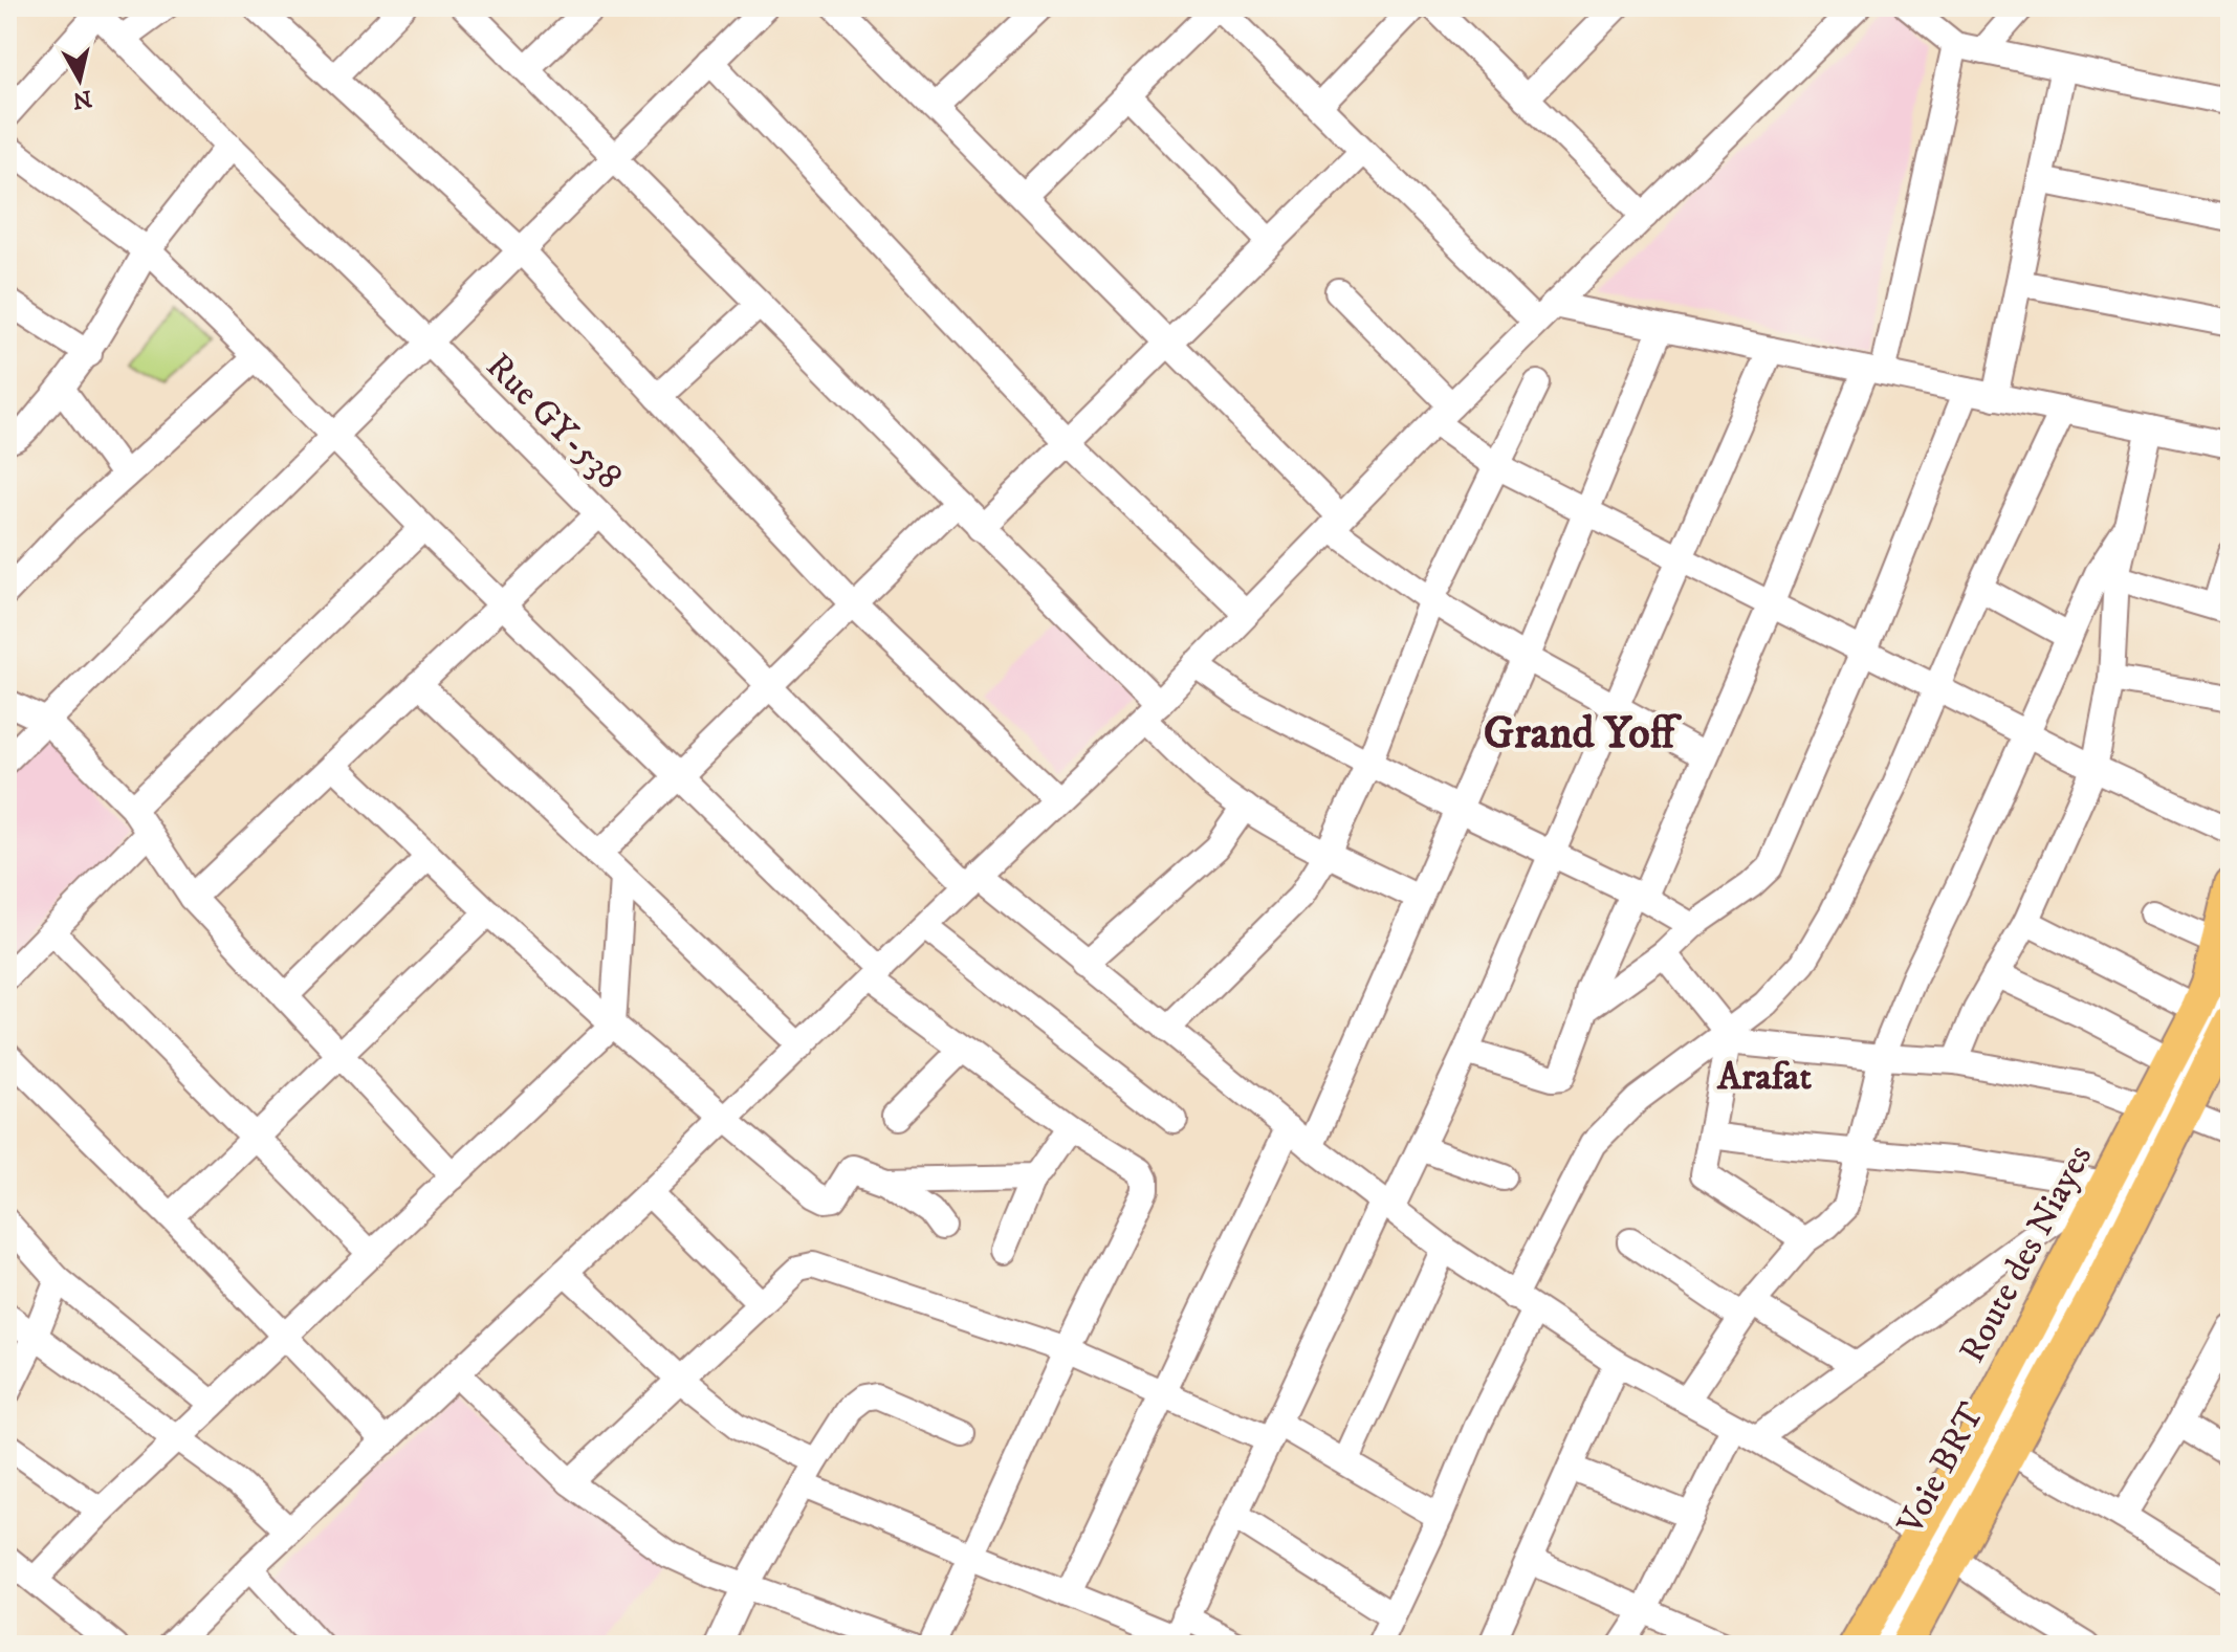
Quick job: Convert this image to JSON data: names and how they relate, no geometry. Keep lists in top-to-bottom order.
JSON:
{
  "streets": {
    "main road": ["Route des Niayes"],
    "street": ["Rue GY-538", "Voie BRT"]
  },
  "crossings": [
    ["Rue GY-538", "Route des Niayes"],
    ["Rue GY-538", "Voie BRT"],
    ["Route des Niayes", "Voie BRT"]
  ],
  "districts": ["Grand Yoff", "Arafat"],
  "north": "bottom"
}
